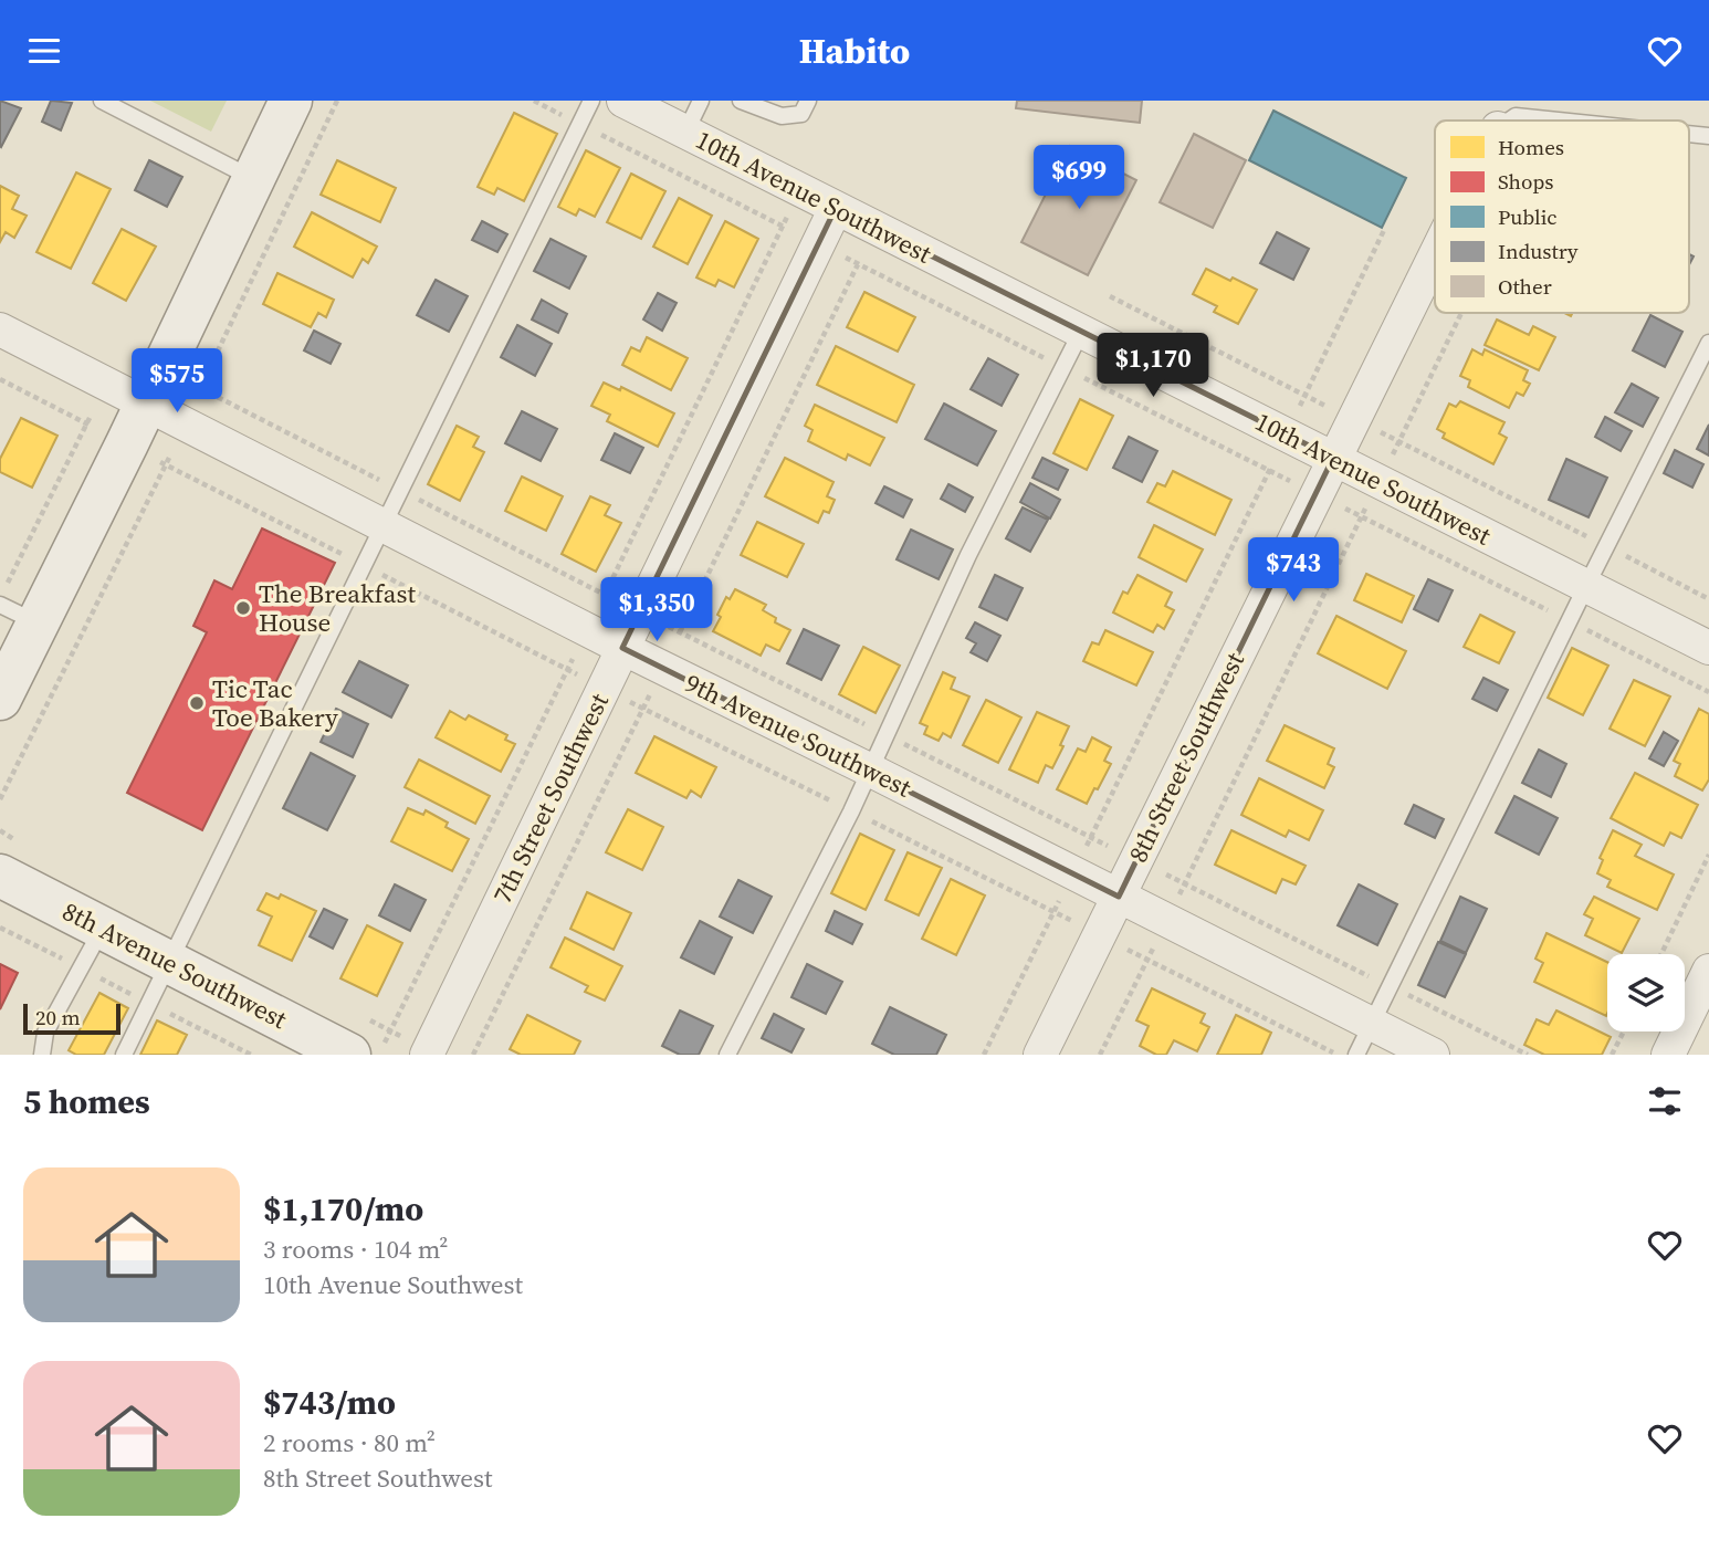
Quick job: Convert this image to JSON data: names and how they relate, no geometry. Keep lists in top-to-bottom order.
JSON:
{
  "streets": {
    "main road": ["8th Avenue Southwest"],
    "street": [
      "10th Avenue Southwest",
      "9th Avenue Southwest",
      "8th Street Southwest",
      "7th Street Southwest"
    ]
  },
  "crossings": [
    ["10th Avenue Southwest", "8th Street Southwest"],
    ["10th Avenue Southwest", "7th Street Southwest"],
    ["9th Avenue Southwest", "8th Street Southwest"],
    ["9th Avenue Southwest", "7th Street Southwest"]
  ],
  "places": ["The Breakfast House", "Tic Tac Toe Bakery"],
  "legend": [
    "Homes",
    "Shops",
    "Public",
    "Industry",
    "Other"
  ],
  "scale_bar": "20 m",
  "page": {
    "header": "Habito",
    "price": [
      "$699",
      "$1,170",
      "$575",
      "$743",
      "$1,350"
    ],
    "scale": "20 m",
    "heading": "5 homes",
    "list": [
      {
        "name": "$1,170/mo",
        "note": "3 rooms · 104 m² · 10th Avenue Southwest"
      },
      {
        "name": "$743/mo",
        "note": "2 rooms · 80 m² · 8th Street Southwest"
      }
    ]
  }
}
